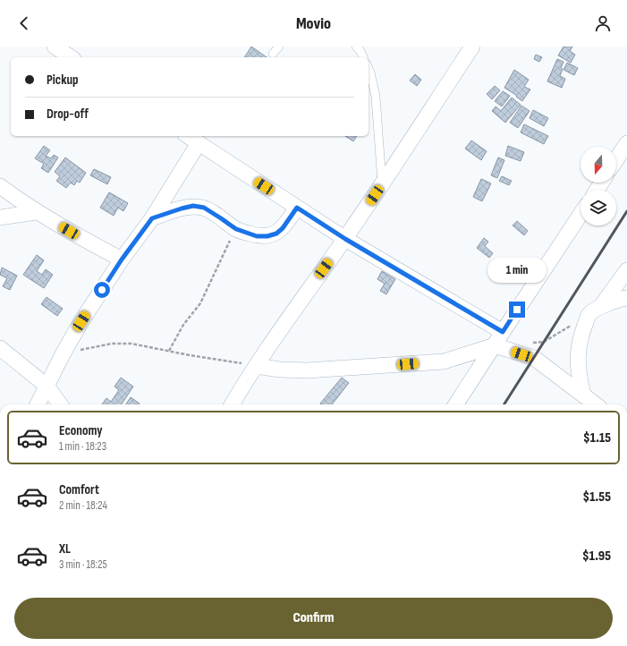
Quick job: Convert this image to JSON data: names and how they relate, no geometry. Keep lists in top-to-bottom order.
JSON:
{
  "north": "bottom",
  "page": {
    "header": "Movio",
    "banner": ["Pickup", "Drop-off"],
    "bubble": "1 min",
    "list": [
      {
        "name": "Economy",
        "note": "1 min · 18:23",
        "value": "$1.15"
      },
      {
        "name": "Comfort",
        "note": "2 min · 18:24",
        "value": "$1.55"
      },
      {
        "name": "XL",
        "note": "3 min · 18:25",
        "value": "$1.95"
      }
    ],
    "buttons": "Confirm"
  }
}
